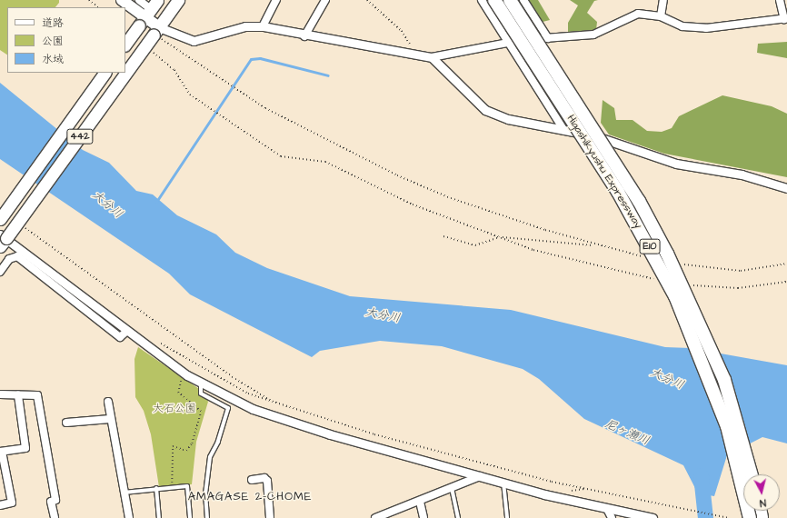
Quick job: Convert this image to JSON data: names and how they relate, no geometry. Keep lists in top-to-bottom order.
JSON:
{
  "streets": {
    "highway": ["442", "Higashikyushu Expressway", "E10"]
  },
  "districts": ["AMAGASE 2-CHOME"],
  "water": ["大分川", "尼ヶ瀬川"],
  "parks": ["大石公園"],
  "legend": ["道路", "公園", "水域"],
  "north": "bottom"
}
